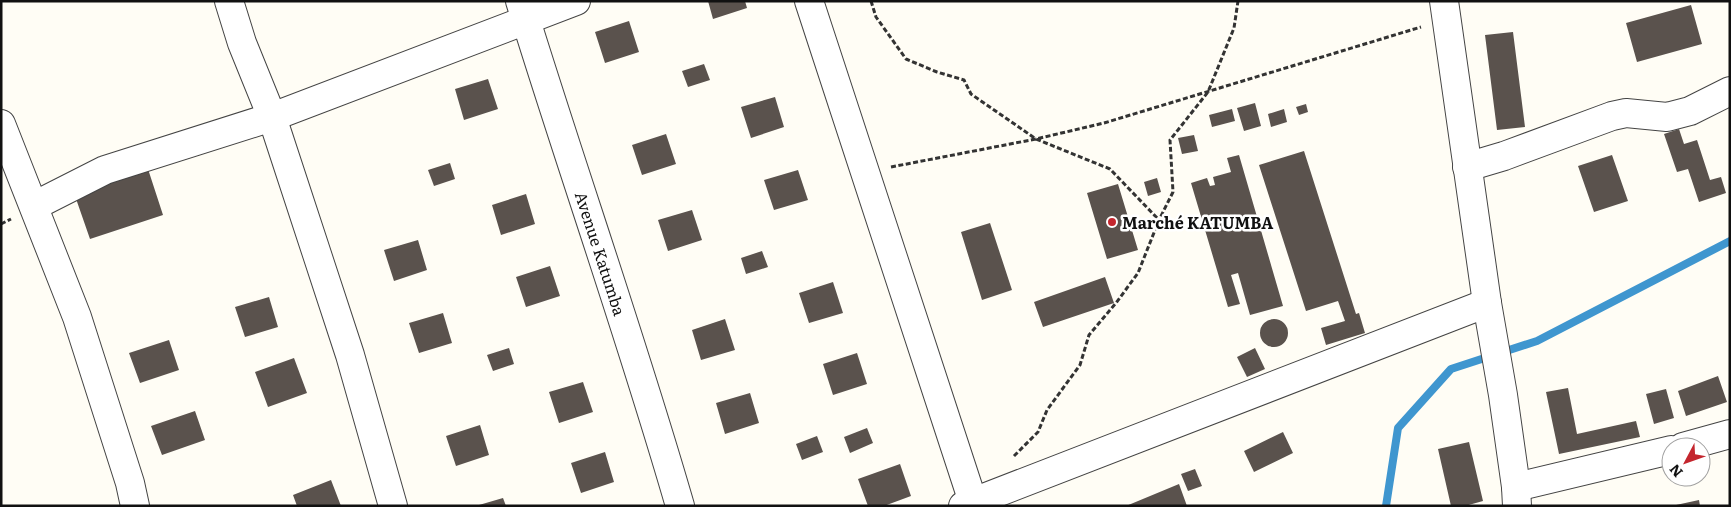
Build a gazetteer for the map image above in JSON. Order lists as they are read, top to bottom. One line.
{"streets":{"street":["Avenue Katumba"]},"places":["Marché KATUMBA"],"north":"bottom left"}
